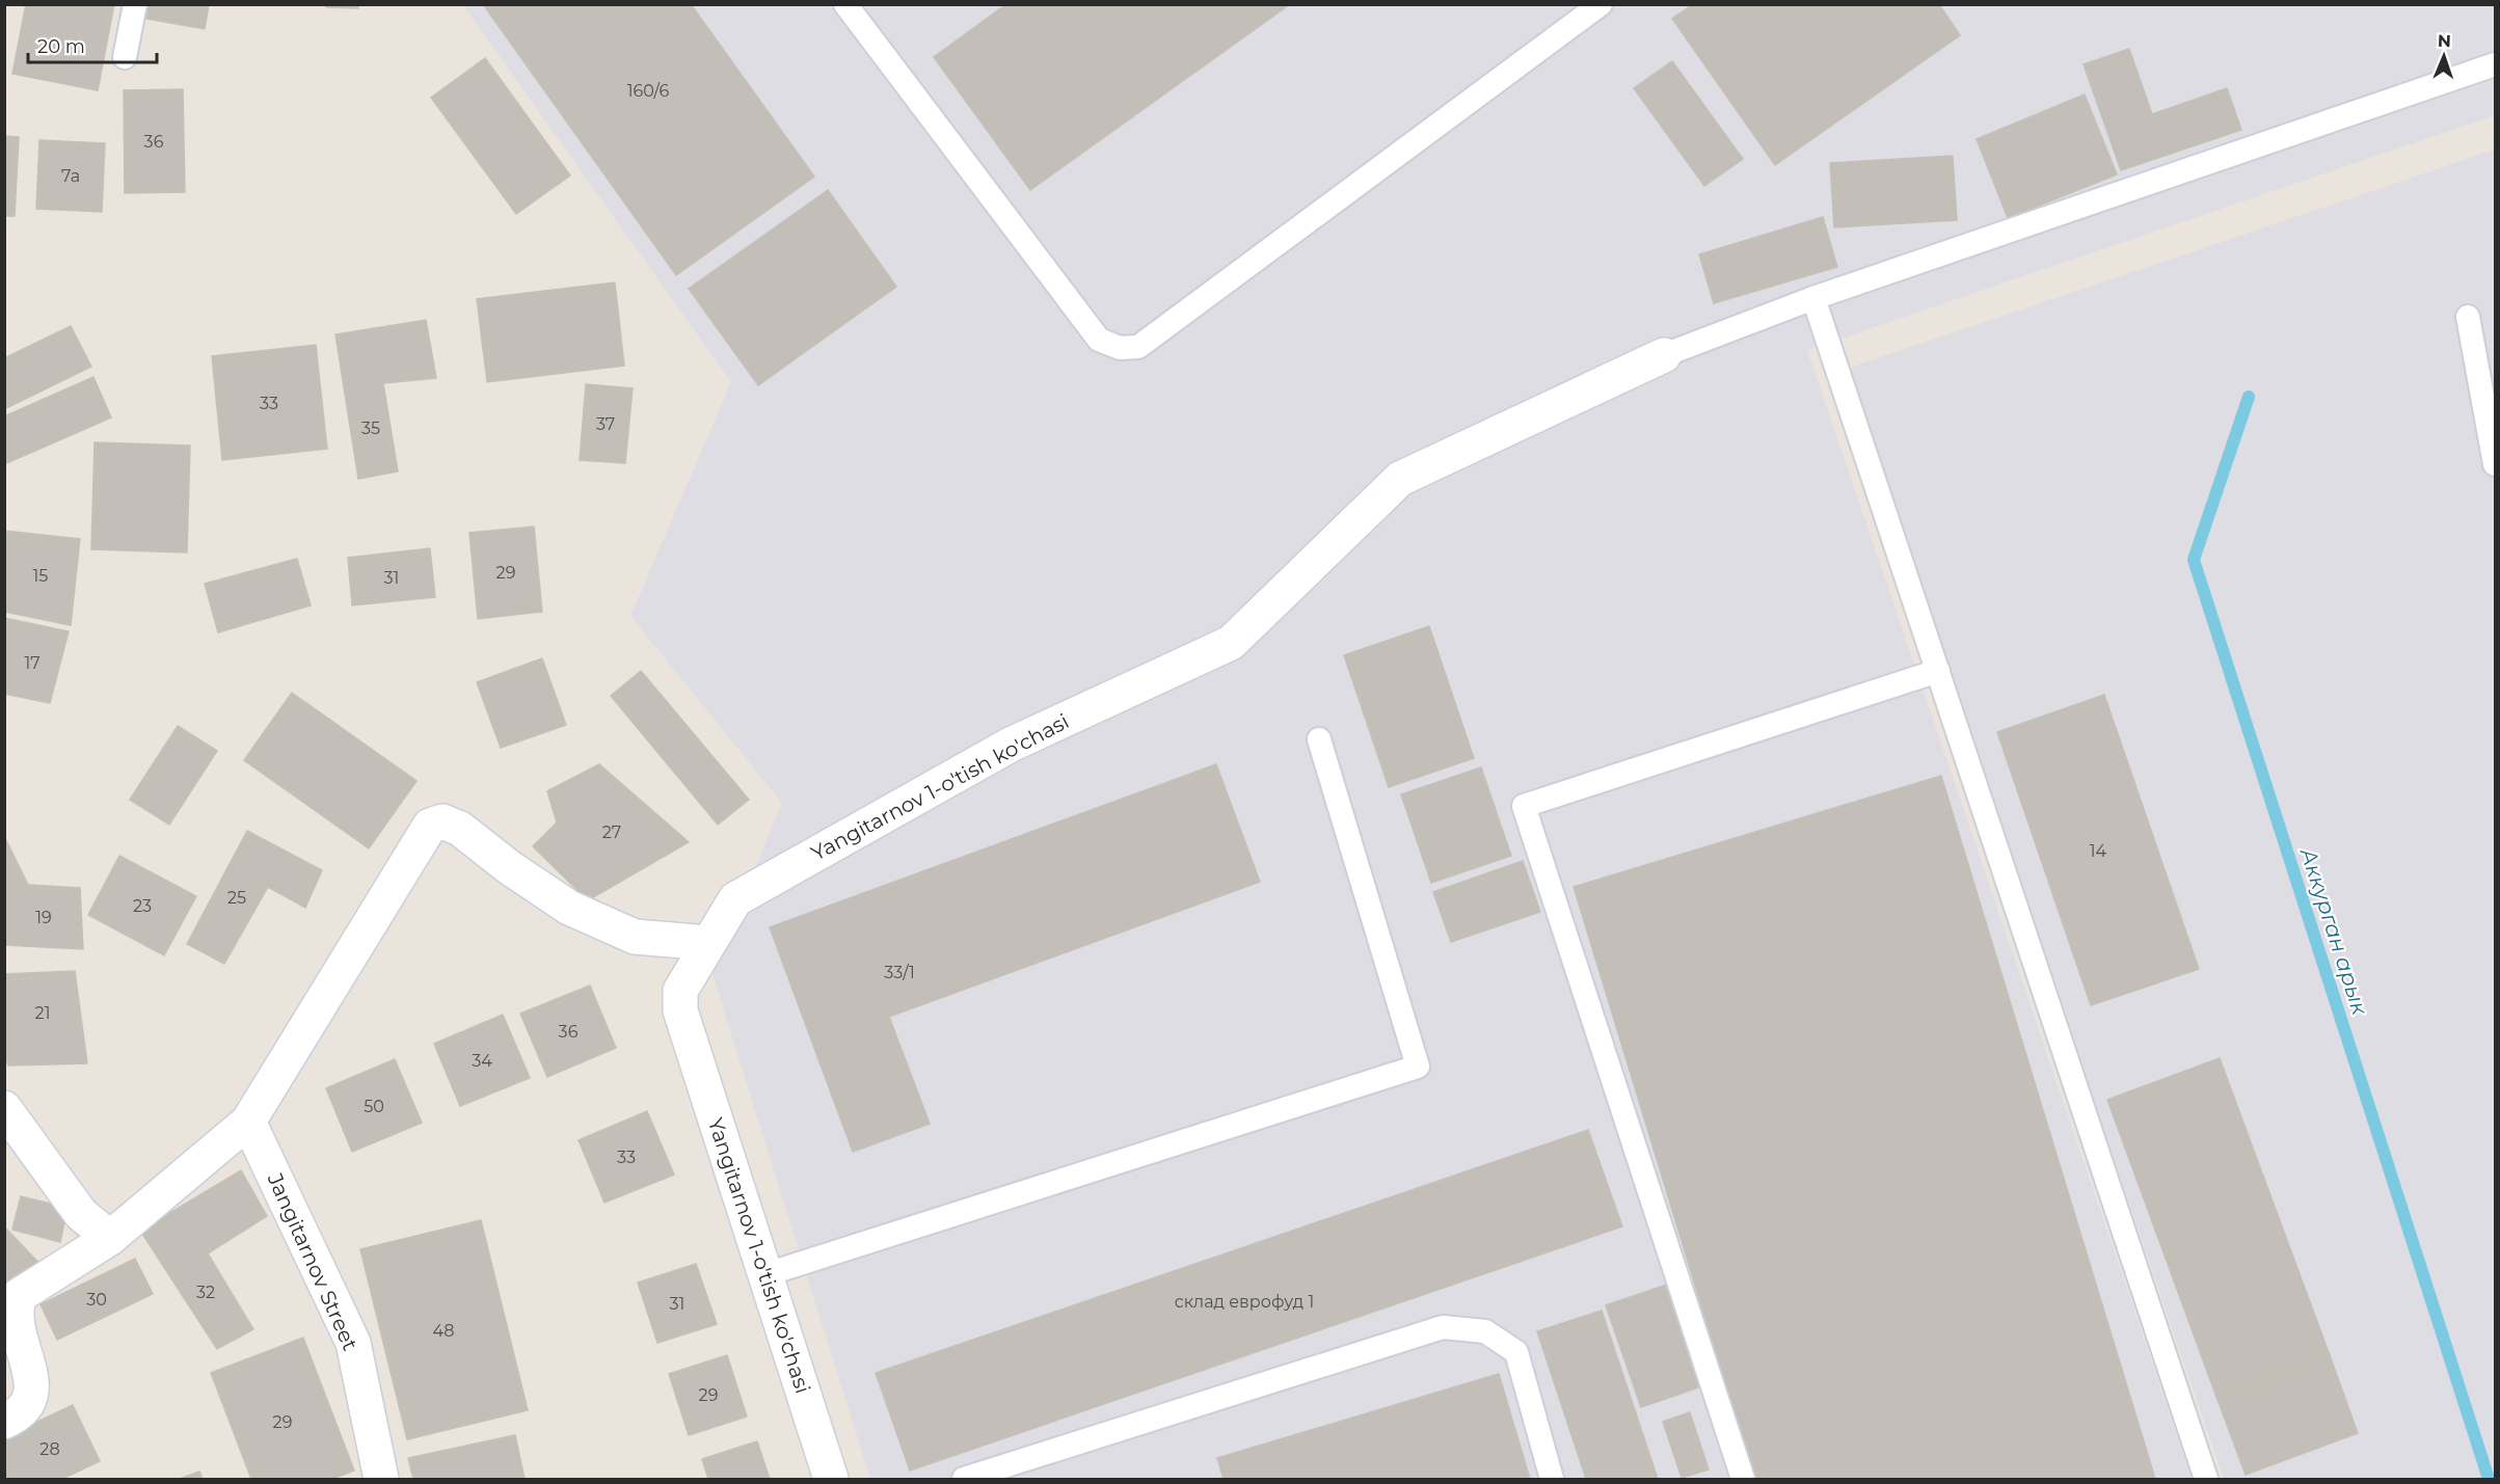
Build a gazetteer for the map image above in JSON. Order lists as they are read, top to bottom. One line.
{"streets":{"street":["Yangitarnov 1-o'tish ko'chasi","Jangitarnov Street"]},"water":["Аккурган арык"],"house_numbers":["160/6","36","7a","33","37","35","29","15","31","17","27","14","25","23","19","33/1","21","36","34","50","33","32","30","склад еврофуд 1","31","48","29","29","28"],"scale_bar":"20 m","north":"top"}
